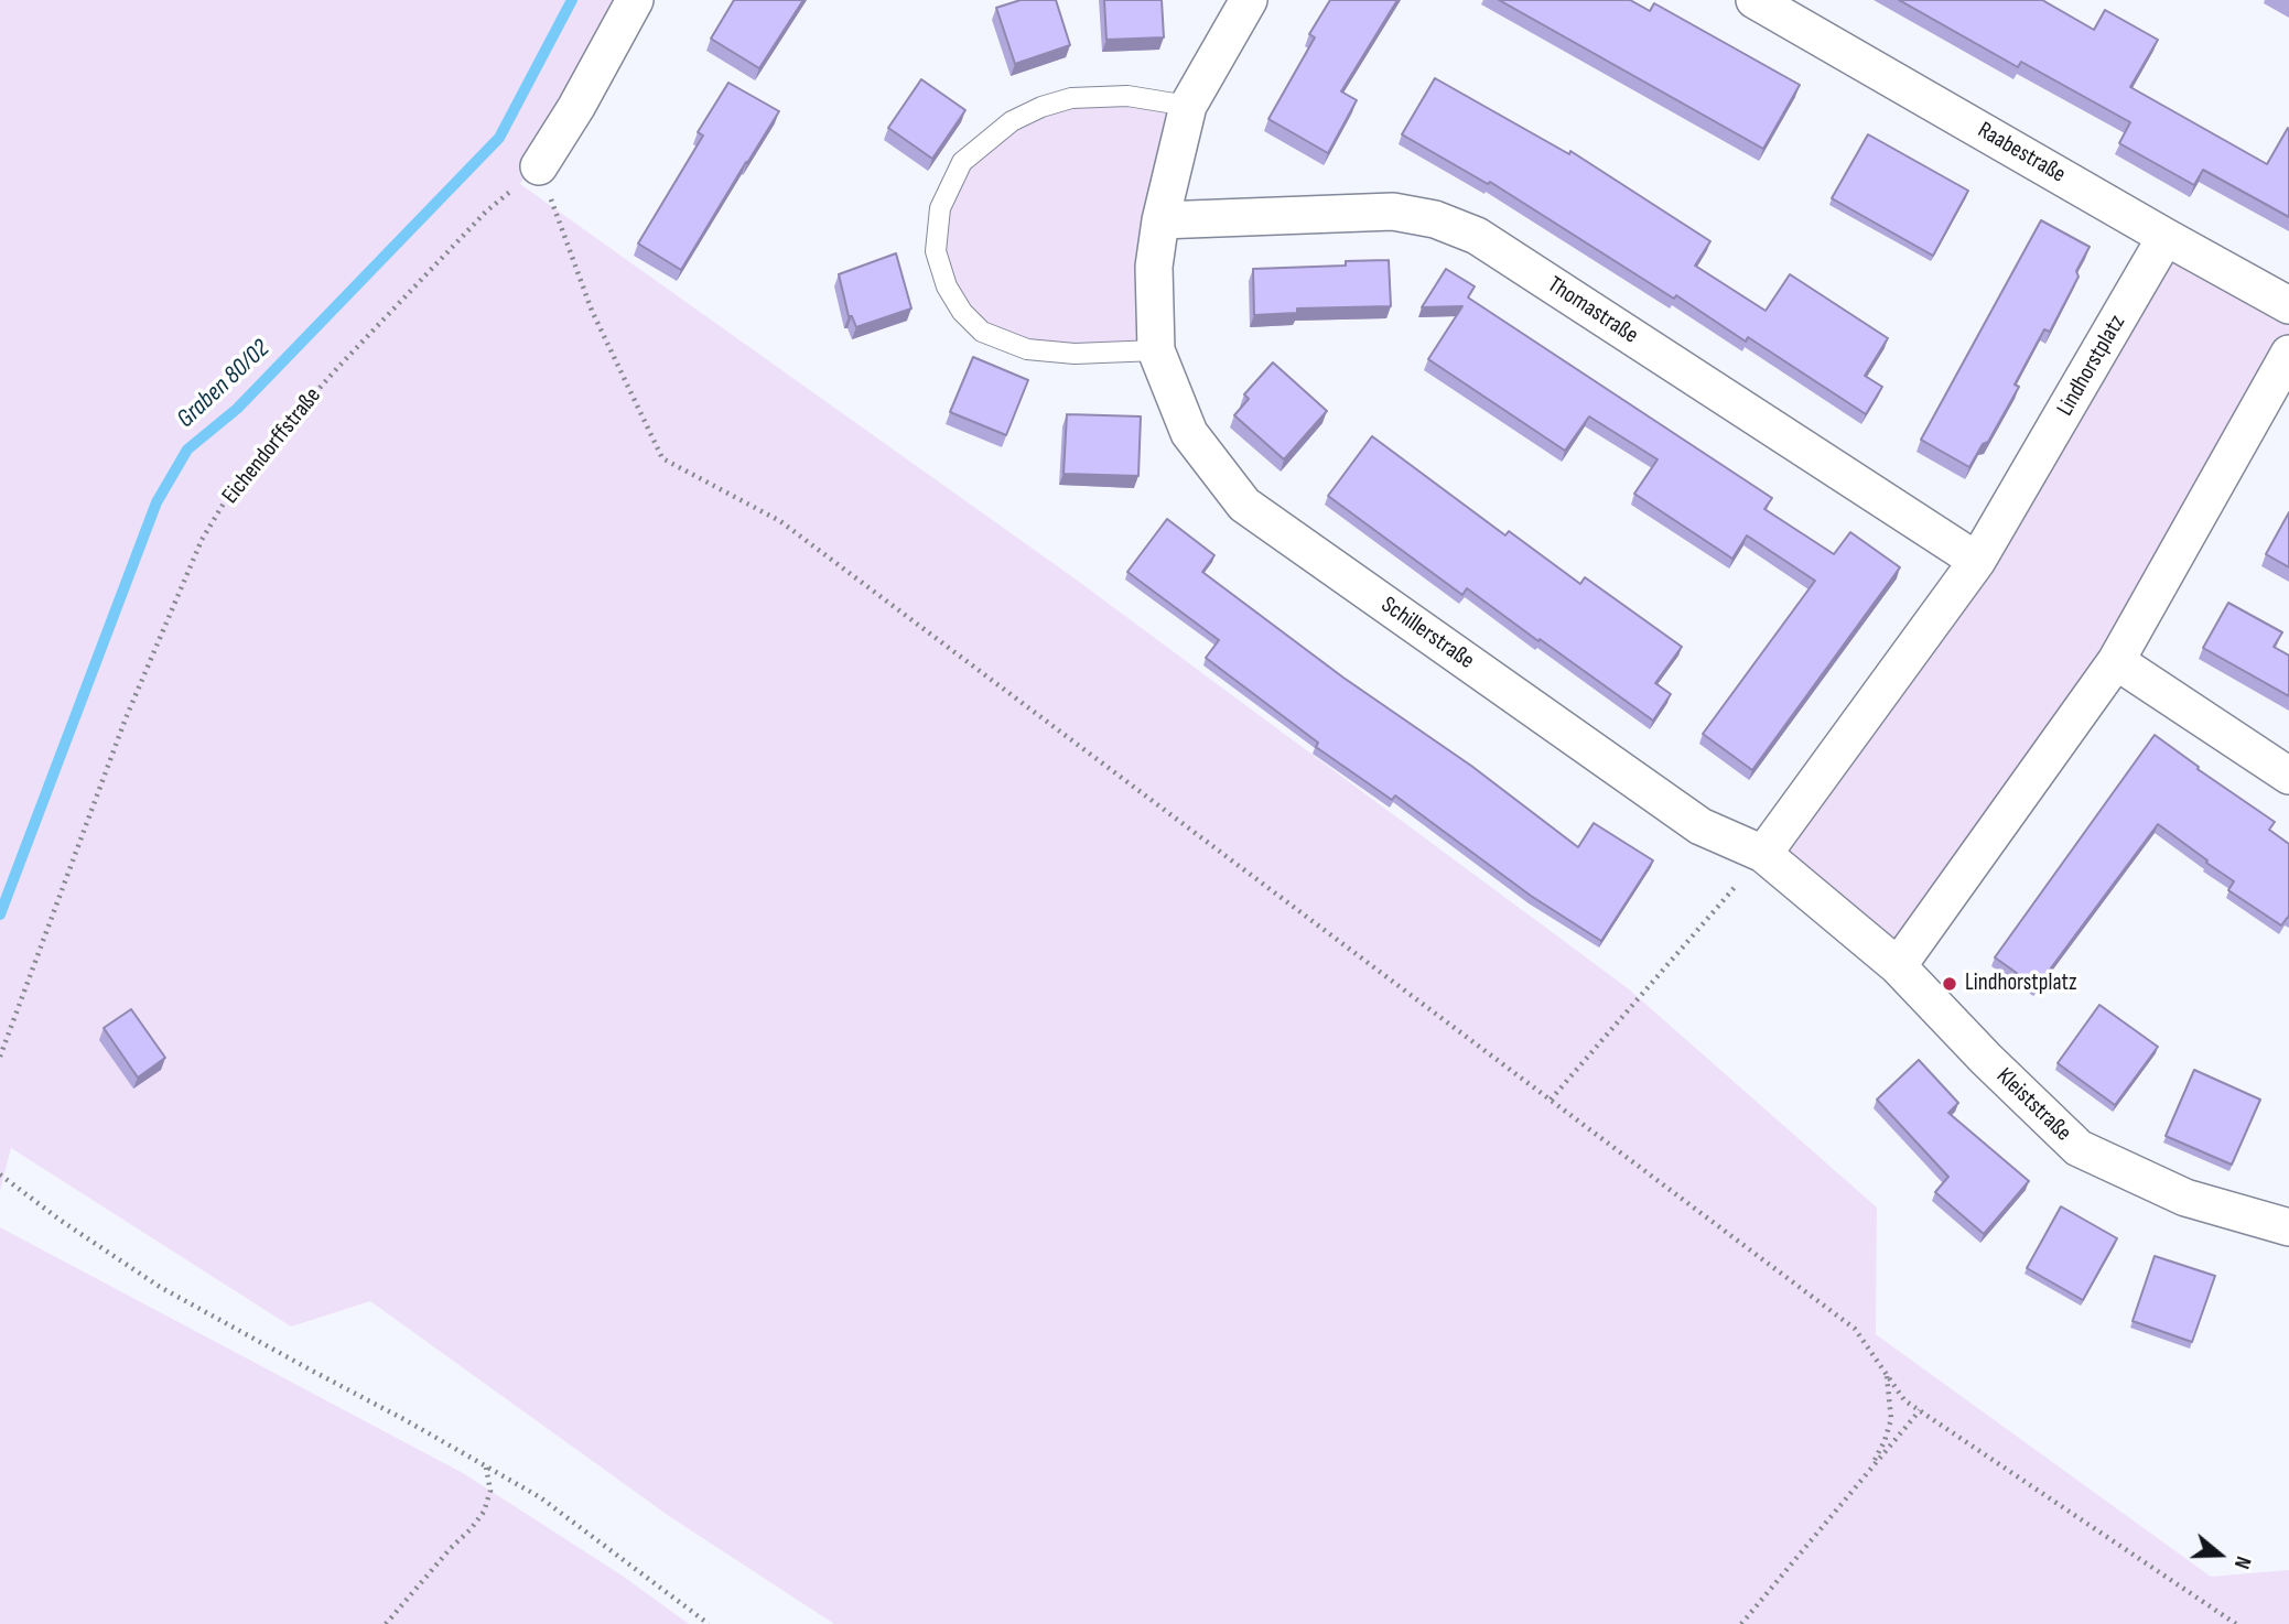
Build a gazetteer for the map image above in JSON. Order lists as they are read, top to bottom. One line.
{"streets":{"street":["Raabestraße","Thomastraße","Lindhorstplatz","Schillerstraße","Kleiststraße"],"path":["Eichendorffstraße"]},"crossings":[["Raabestraße","Lindhorstplatz"],["Thomastraße","Lindhorstplatz"],["Thomastraße","Schillerstraße"],["Lindhorstplatz","Schillerstraße"]],"water":["Graben 80/02"],"places":["Lindhorstplatz"],"north":"right"}
